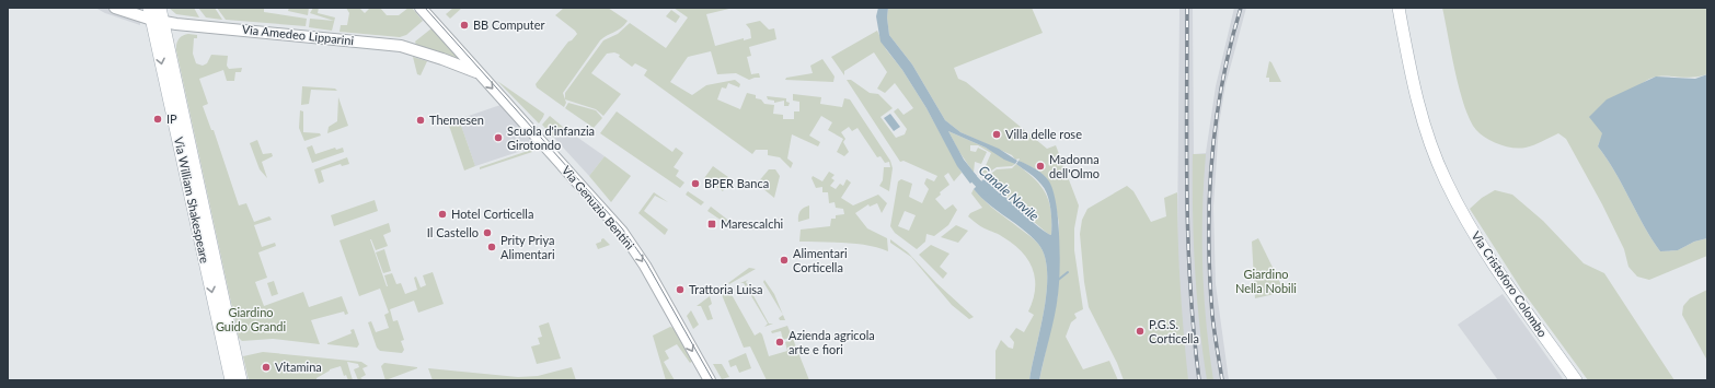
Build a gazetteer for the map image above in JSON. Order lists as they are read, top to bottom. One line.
{"streets":{"main road":["Via William Shakespeare","Via Cristoforo Colombo"],"street":["Via Amedeo Lipparini","Via Genuzio Bentini"]},"crossings":[["Via Amedeo Lipparini","Via William Shakespeare"],["Via Amedeo Lipparini","Via Genuzio Bentini"]],"one_way":["Via Genuzio Bentini"],"water":["Canale Navile"],"parks":["Giardino Nella Nobili","Giardino Guido Grandi"],"places":{"other":["BB Computer","IP","Themesen","Villa delle rose","Scuola d'infanzia Girotondo","Madonna dell'Olmo","BPER Banca","Hotel Corticella","Il Castello","Prity Priya Alimentari","Alimentari Corticella","Trattoria Luisa","P.G.S. Corticella","Azienda agricola arte e fiori","Vitamina"],"transit":["Marescalchi"]}}
